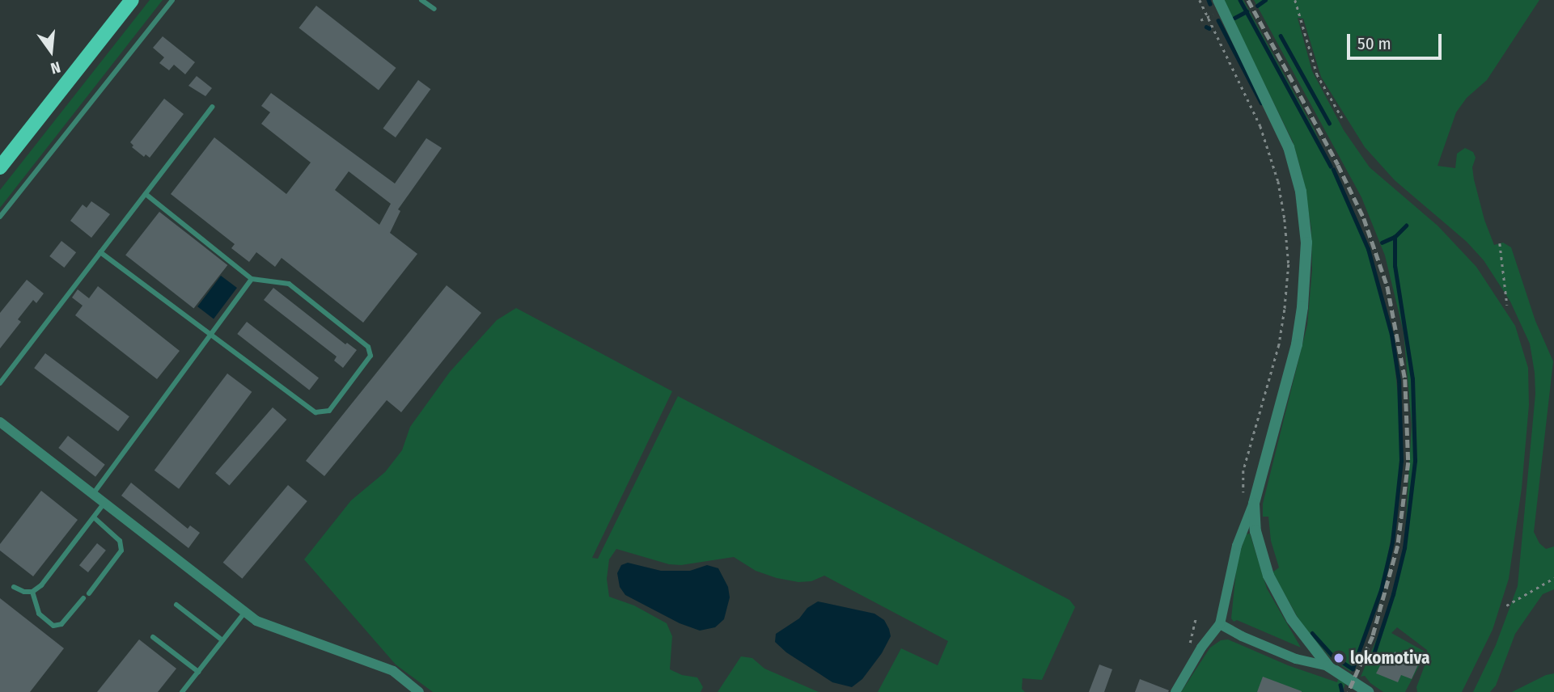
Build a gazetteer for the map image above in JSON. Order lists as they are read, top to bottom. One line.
{"places":["lokomotiva"],"scale_bar":"50 m","north":"bottom"}
